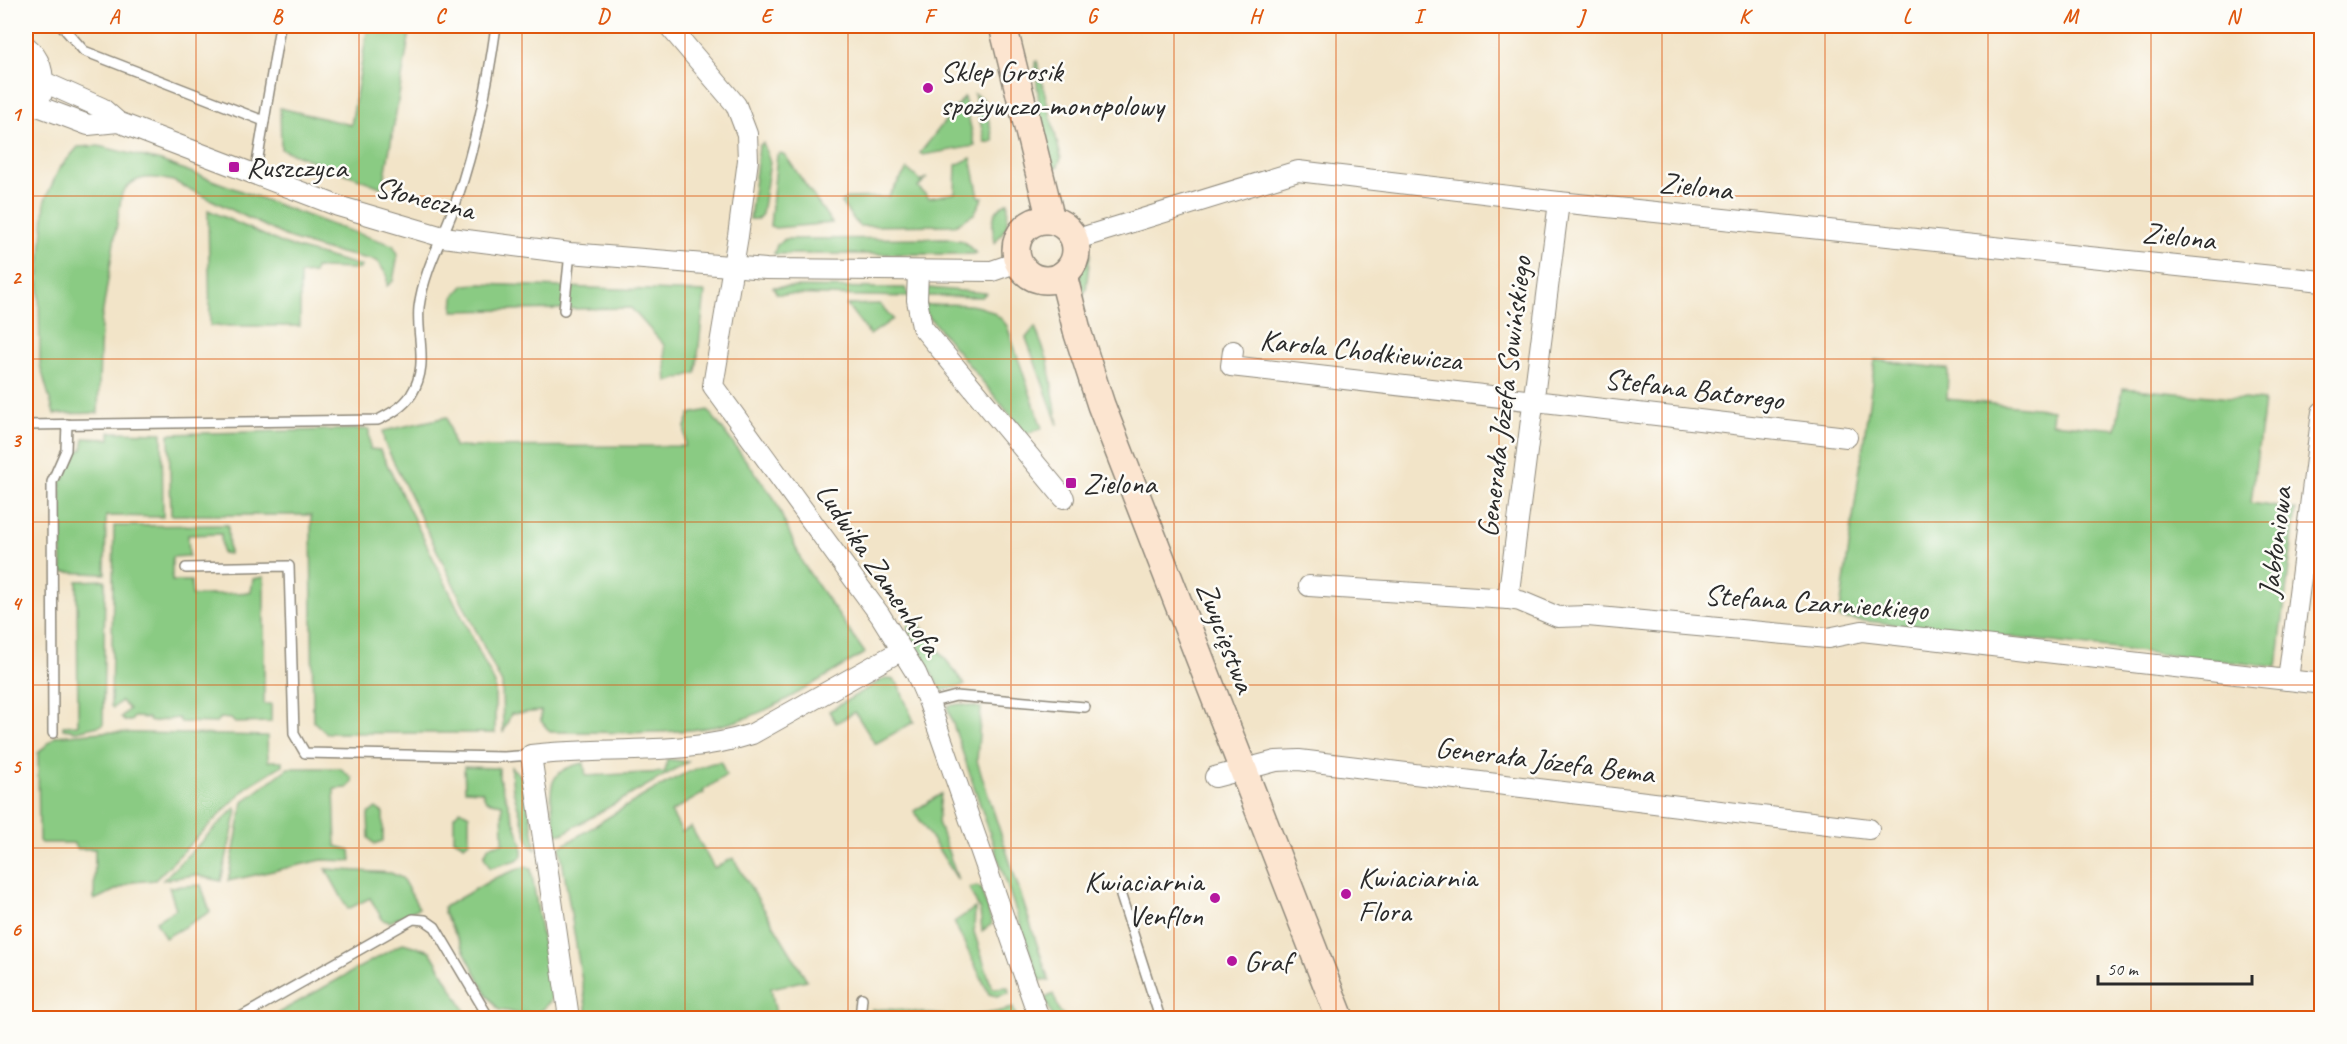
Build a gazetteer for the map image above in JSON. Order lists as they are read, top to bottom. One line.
{"streets":{"main road":["Zwycięstwa"],"street":["Zielona","Słoneczna","Karola Chodkiewicza","Stefana Batorego","Generała Józefa Sowińskiego","Jabłoniowa","Ludwika Zamenhofa","Stefana Czarnieckiego","Generała Józefa Bema"]},"crossings":[["Zielona","Słoneczna"],["Zielona","Generała Józefa Sowińskiego"],["Zielona","Zwycięstwa"],["Słoneczna","Ludwika Zamenhofa"],["Słoneczna","Zwycięstwa"],["Karola Chodkiewicza","Stefana Batorego"],["Karola Chodkiewicza","Generała Józefa Sowińskiego"],["Stefana Batorego","Generała Józefa Sowińskiego"],["Generała Józefa Sowińskiego","Stefana Czarnieckiego"],["Jabłoniowa","Stefana Czarnieckiego"],["Zwycięstwa","Generała Józefa Bema"]],"places":{"other":["Sklep Grosik spożywczo-monopolowy","Kwiaciarnia Flora","Kwiaciarnia Venflon","Graf"],"transit":["Ruszczyca","Zielona"]},"scale_bar":"50 m","grid":{"columns":["A","B","C","D","E","F","G","H","I","J","K","L","M","N"],"rows":["1","2","3","4","5","6"]}}
